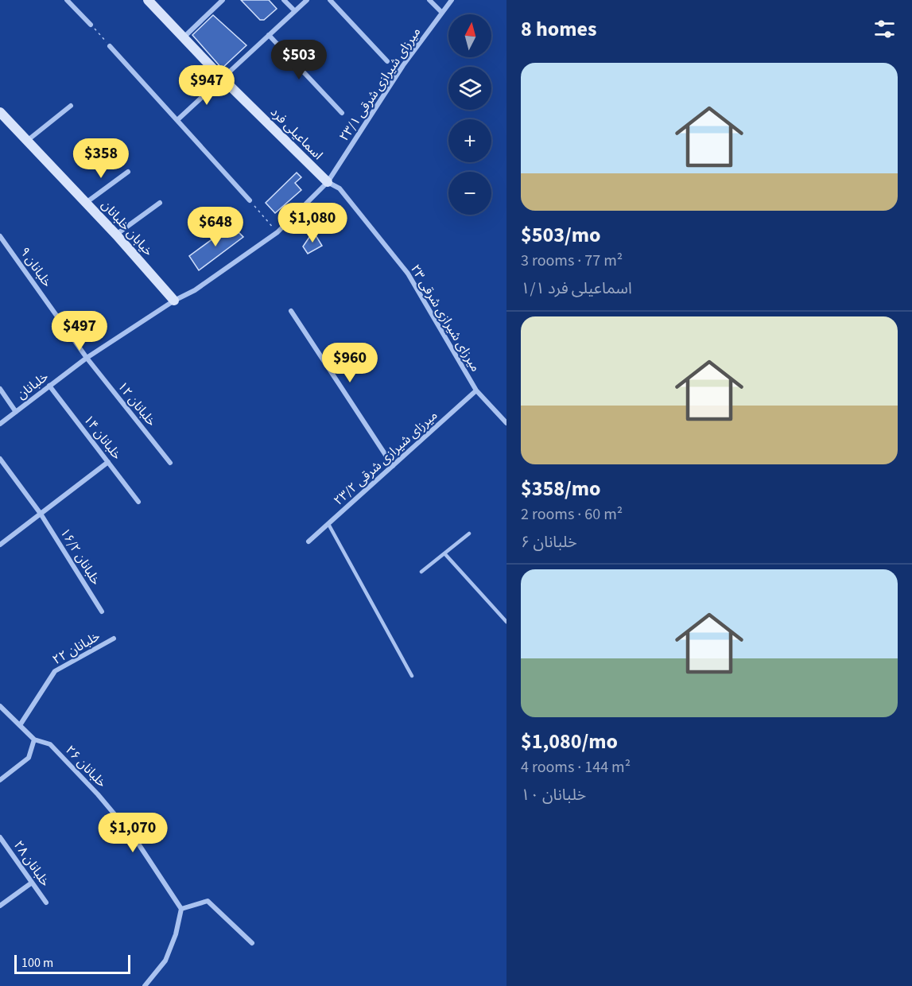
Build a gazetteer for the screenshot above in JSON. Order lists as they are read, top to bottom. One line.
{"streets":{"street":["۲۳/۱ میرزای شیرازی شرقی","اسماعیلی فرد","خیابان خلبانان","۹ خلبانان","۲۳ میرزای شیرازی شرقی","خلبانان","۱۲ خلبانان","۱۴ خلبانان","۲۳/۲ میرزای شیرازی شرقی","۱۶/۲ خلبانان","۲۲ خلبانان","۲۶ خلبانان","۲۸ خلبانان"]},"crossings":[["۲۳/۱ میرزای شیرازی شرقی","اسماعیلی فرد"],["۲۳/۱ میرزای شیرازی شرقی","۲۳ میرزای شیرازی شرقی"],["۲۳/۱ میرزای شیرازی شرقی","خلبانان"],["اسماعیلی فرد","۲۳ میرزای شیرازی شرقی"],["خیابان خلبانان","خلبانان"],["۹ خلبانان","خلبانان"],["۹ خلبانان","۱۲ خلبانان"],["۲۳ میرزای شیرازی شرقی","۲۳/۲ میرزای شیرازی شرقی"],["خلبانان","۱۲ خلبانان"],["خلبانان","۱۴ خلبانان"],["۲۲ خلبانان","۲۶ خلبانان"]],"scale_bar":"100 m","north":"top","page":{"heading":"8 homes","map_buttons":["+","−"],"price":["$503","$947","$358","$1,080","$648","$497","$960","$1,070"],"list":[{"name":"$503/mo","note":"3 rooms · 77 m² · ۱/۱ اسماعیلی فرد"},{"name":"$358/mo","note":"2 rooms · 60 m² · ۶ خلبانان"},{"name":"$1,080/mo","note":"4 rooms · 144 m² · ۱۰ خلبانان"}],"scale":"100 m"}}
